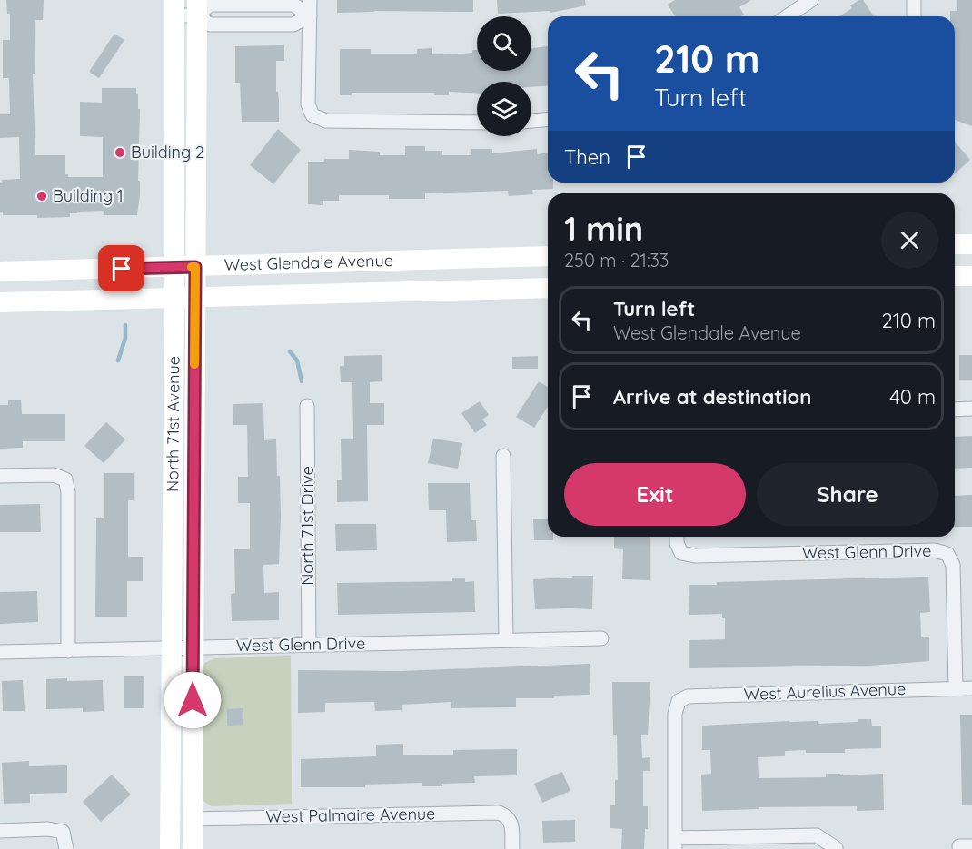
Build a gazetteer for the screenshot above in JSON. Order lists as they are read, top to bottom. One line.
{"streets":{"street":["West Glendale Avenue","North 71st Avenue","North 71st Drive","West Glenn Drive","West Aurelius Avenue","West Palmaire Avenue"]},"crossings":[["West Glendale Avenue","North 71st Avenue"],["North 71st Avenue","West Glenn Drive"],["North 71st Avenue","West Palmaire Avenue"],["North 71st Drive","West Glenn Drive"],["West Glenn Drive","West Aurelius Avenue"]],"places":["Building 2","Building 1"],"page":{"turn":["210 m","Turn left"],"then":"Then","heading":["1 min","250 m · 21:33"],"list":[{"name":"Turn left","note":"West Glendale Avenue","value":"210 m"},{"name":"Arrive at destination","value":"40 m"}],"buttons":["Exit","Share"]}}
